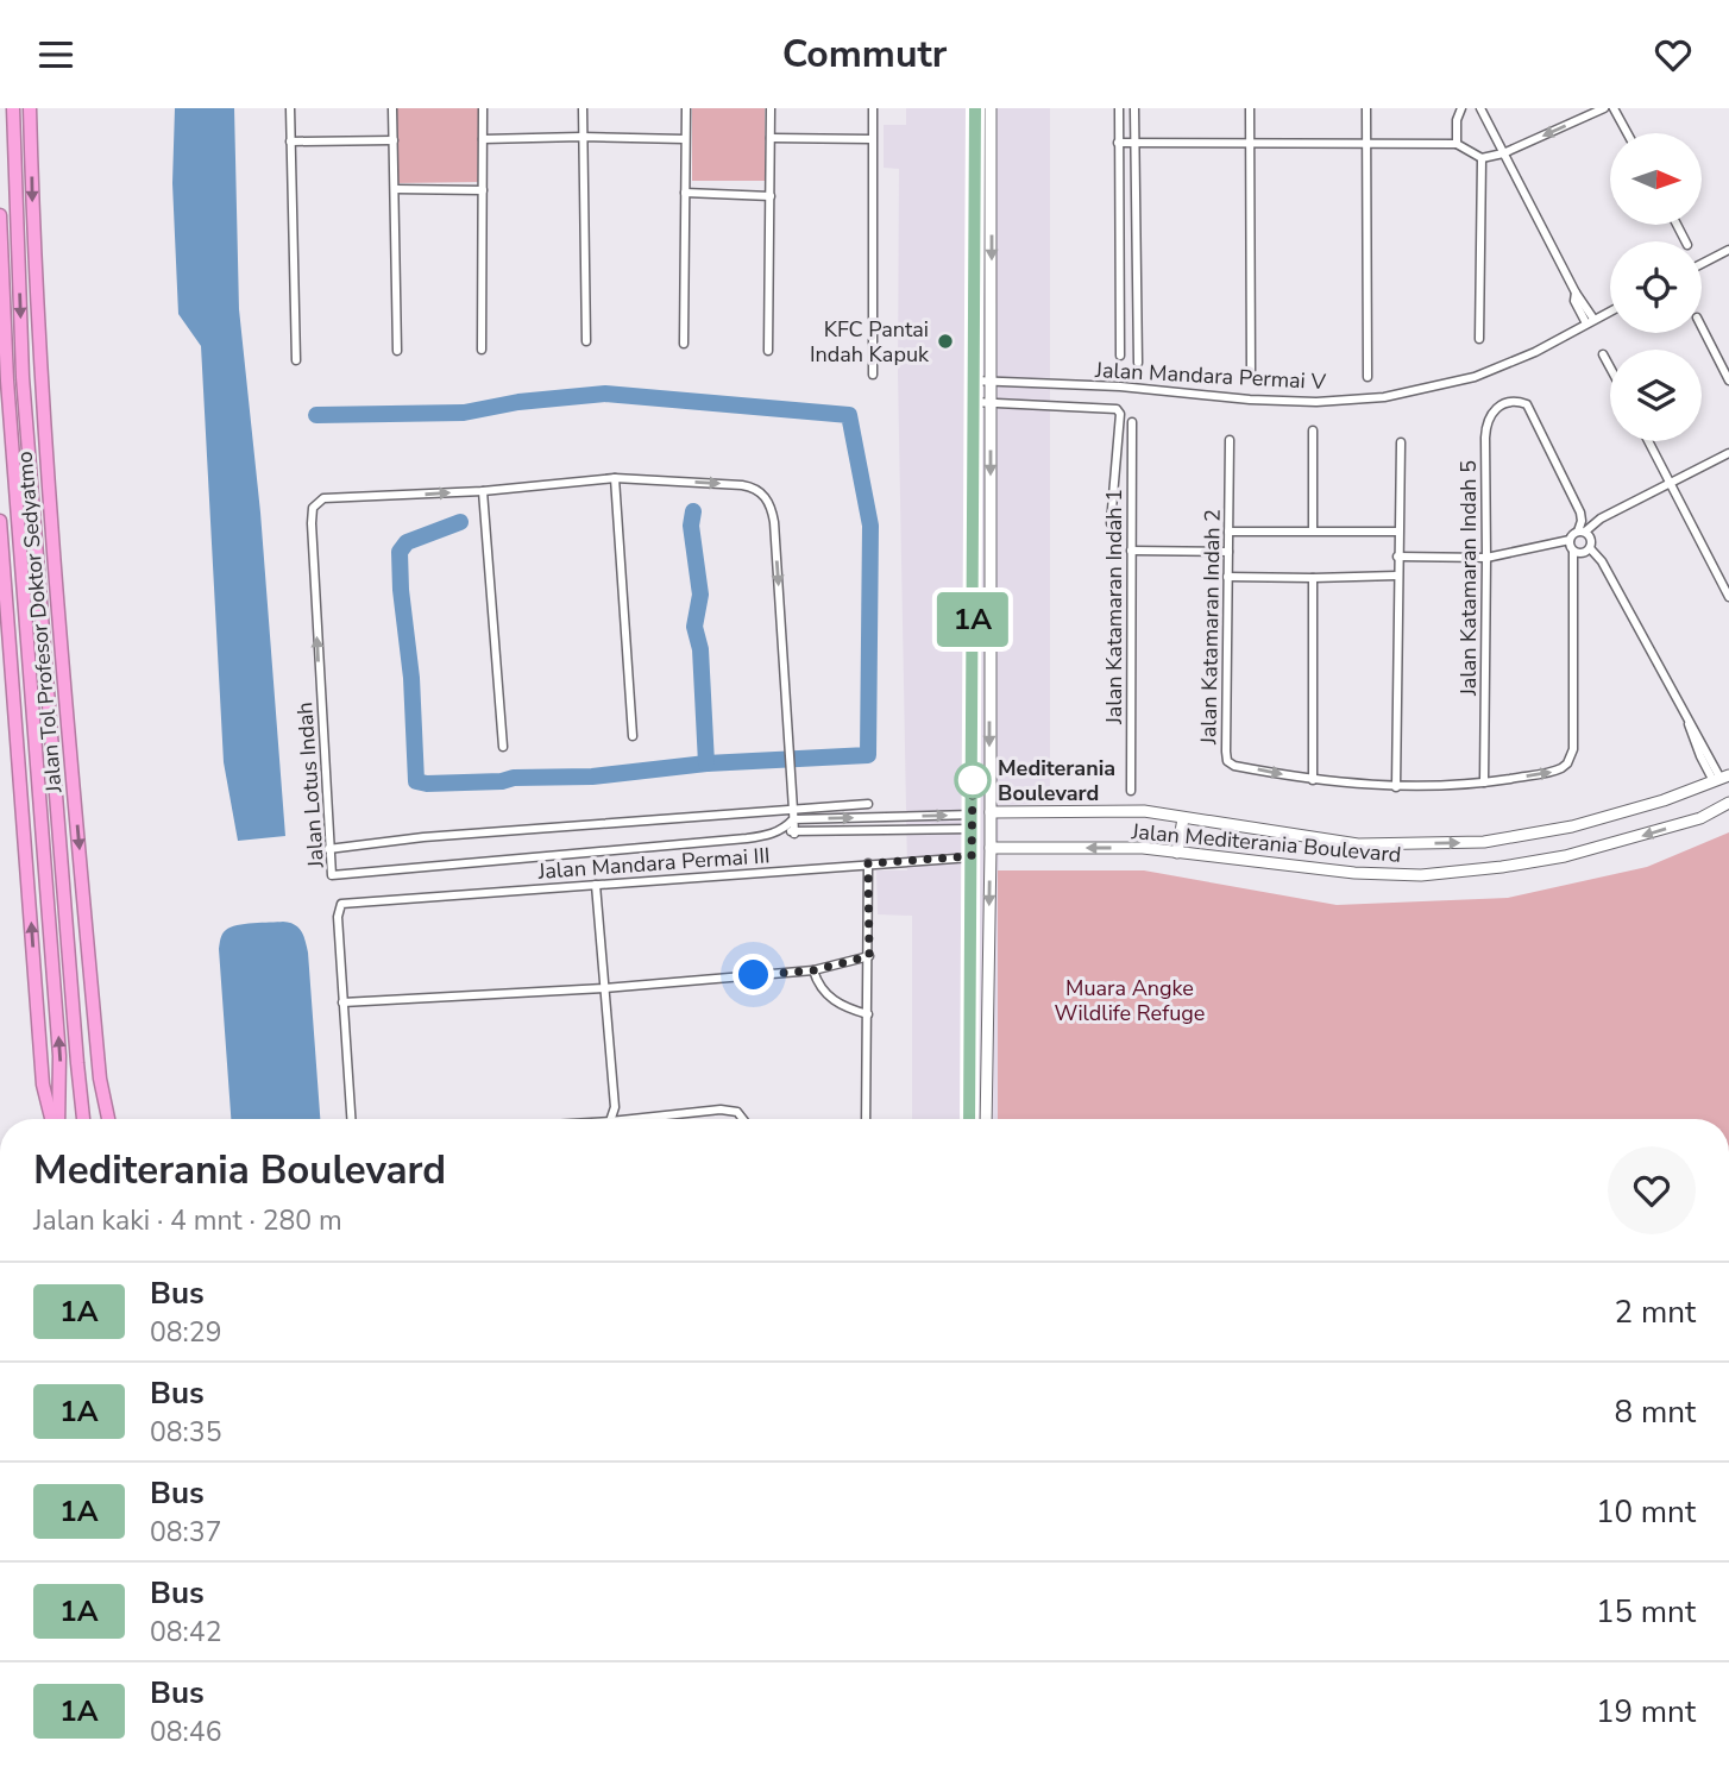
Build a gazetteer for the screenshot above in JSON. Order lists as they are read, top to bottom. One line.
{"streets":{"highway":["Jalan Tol Profesor Doktor Sedyatmo"],"street":["Jalan Mandara Permai V","Jalan Katamaran Indah 5","Jalan Katamaran Indah 1","Jalan Katamaran Indah 2","Jalan Lotus Indah","Jalan Mediterania Boulevard","Jalan Mandara Permai III"]},"crossings":[["Jalan Katamaran Indah 5","Jalan Katamaran Indah 2"]],"parks":["Muara Angke Wildlife Refuge"],"places":["KFC Pantai Indah Kapuk","Mediterania Boulevard"],"lines":["bus line 1A"],"north":"right","page":{"header":"Commutr","on_map":"1A","heading":["Mediterania Boulevard","Jalan kaki · 4 mnt · 280 m"],"list":[{"mark":"1A","name":"Bus","note":"08:29","value":"2 mnt"},{"mark":"1A","name":"Bus","note":"08:35","value":"8 mnt"},{"mark":"1A","name":"Bus","note":"08:37","value":"10 mnt"},{"mark":"1A","name":"Bus","note":"08:42","value":"15 mnt"},{"mark":"1A","name":"Bus","note":"08:46","value":"19 mnt"}]}}
